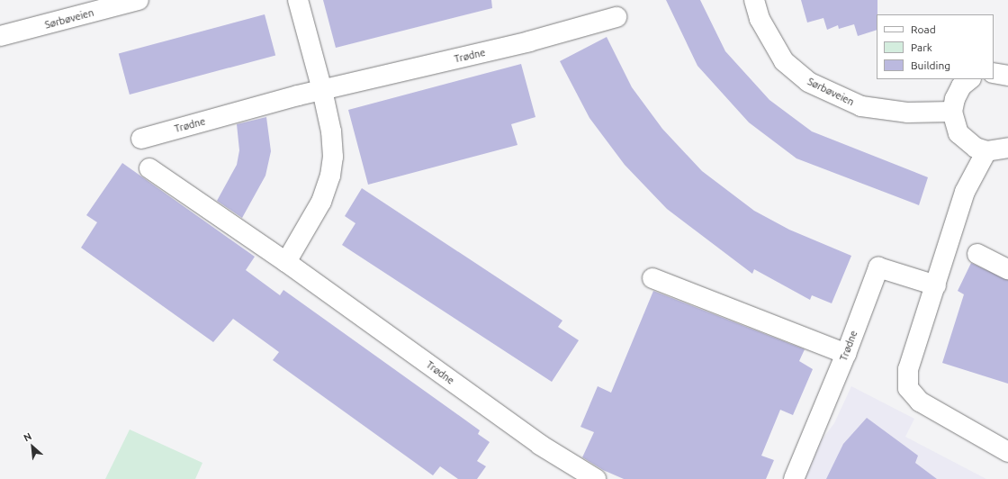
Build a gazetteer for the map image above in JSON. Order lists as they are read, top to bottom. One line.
{"streets":{"street":["Sørbøveien","Trødne"]},"legend":["Road","Park","Building"],"north":"top left"}
